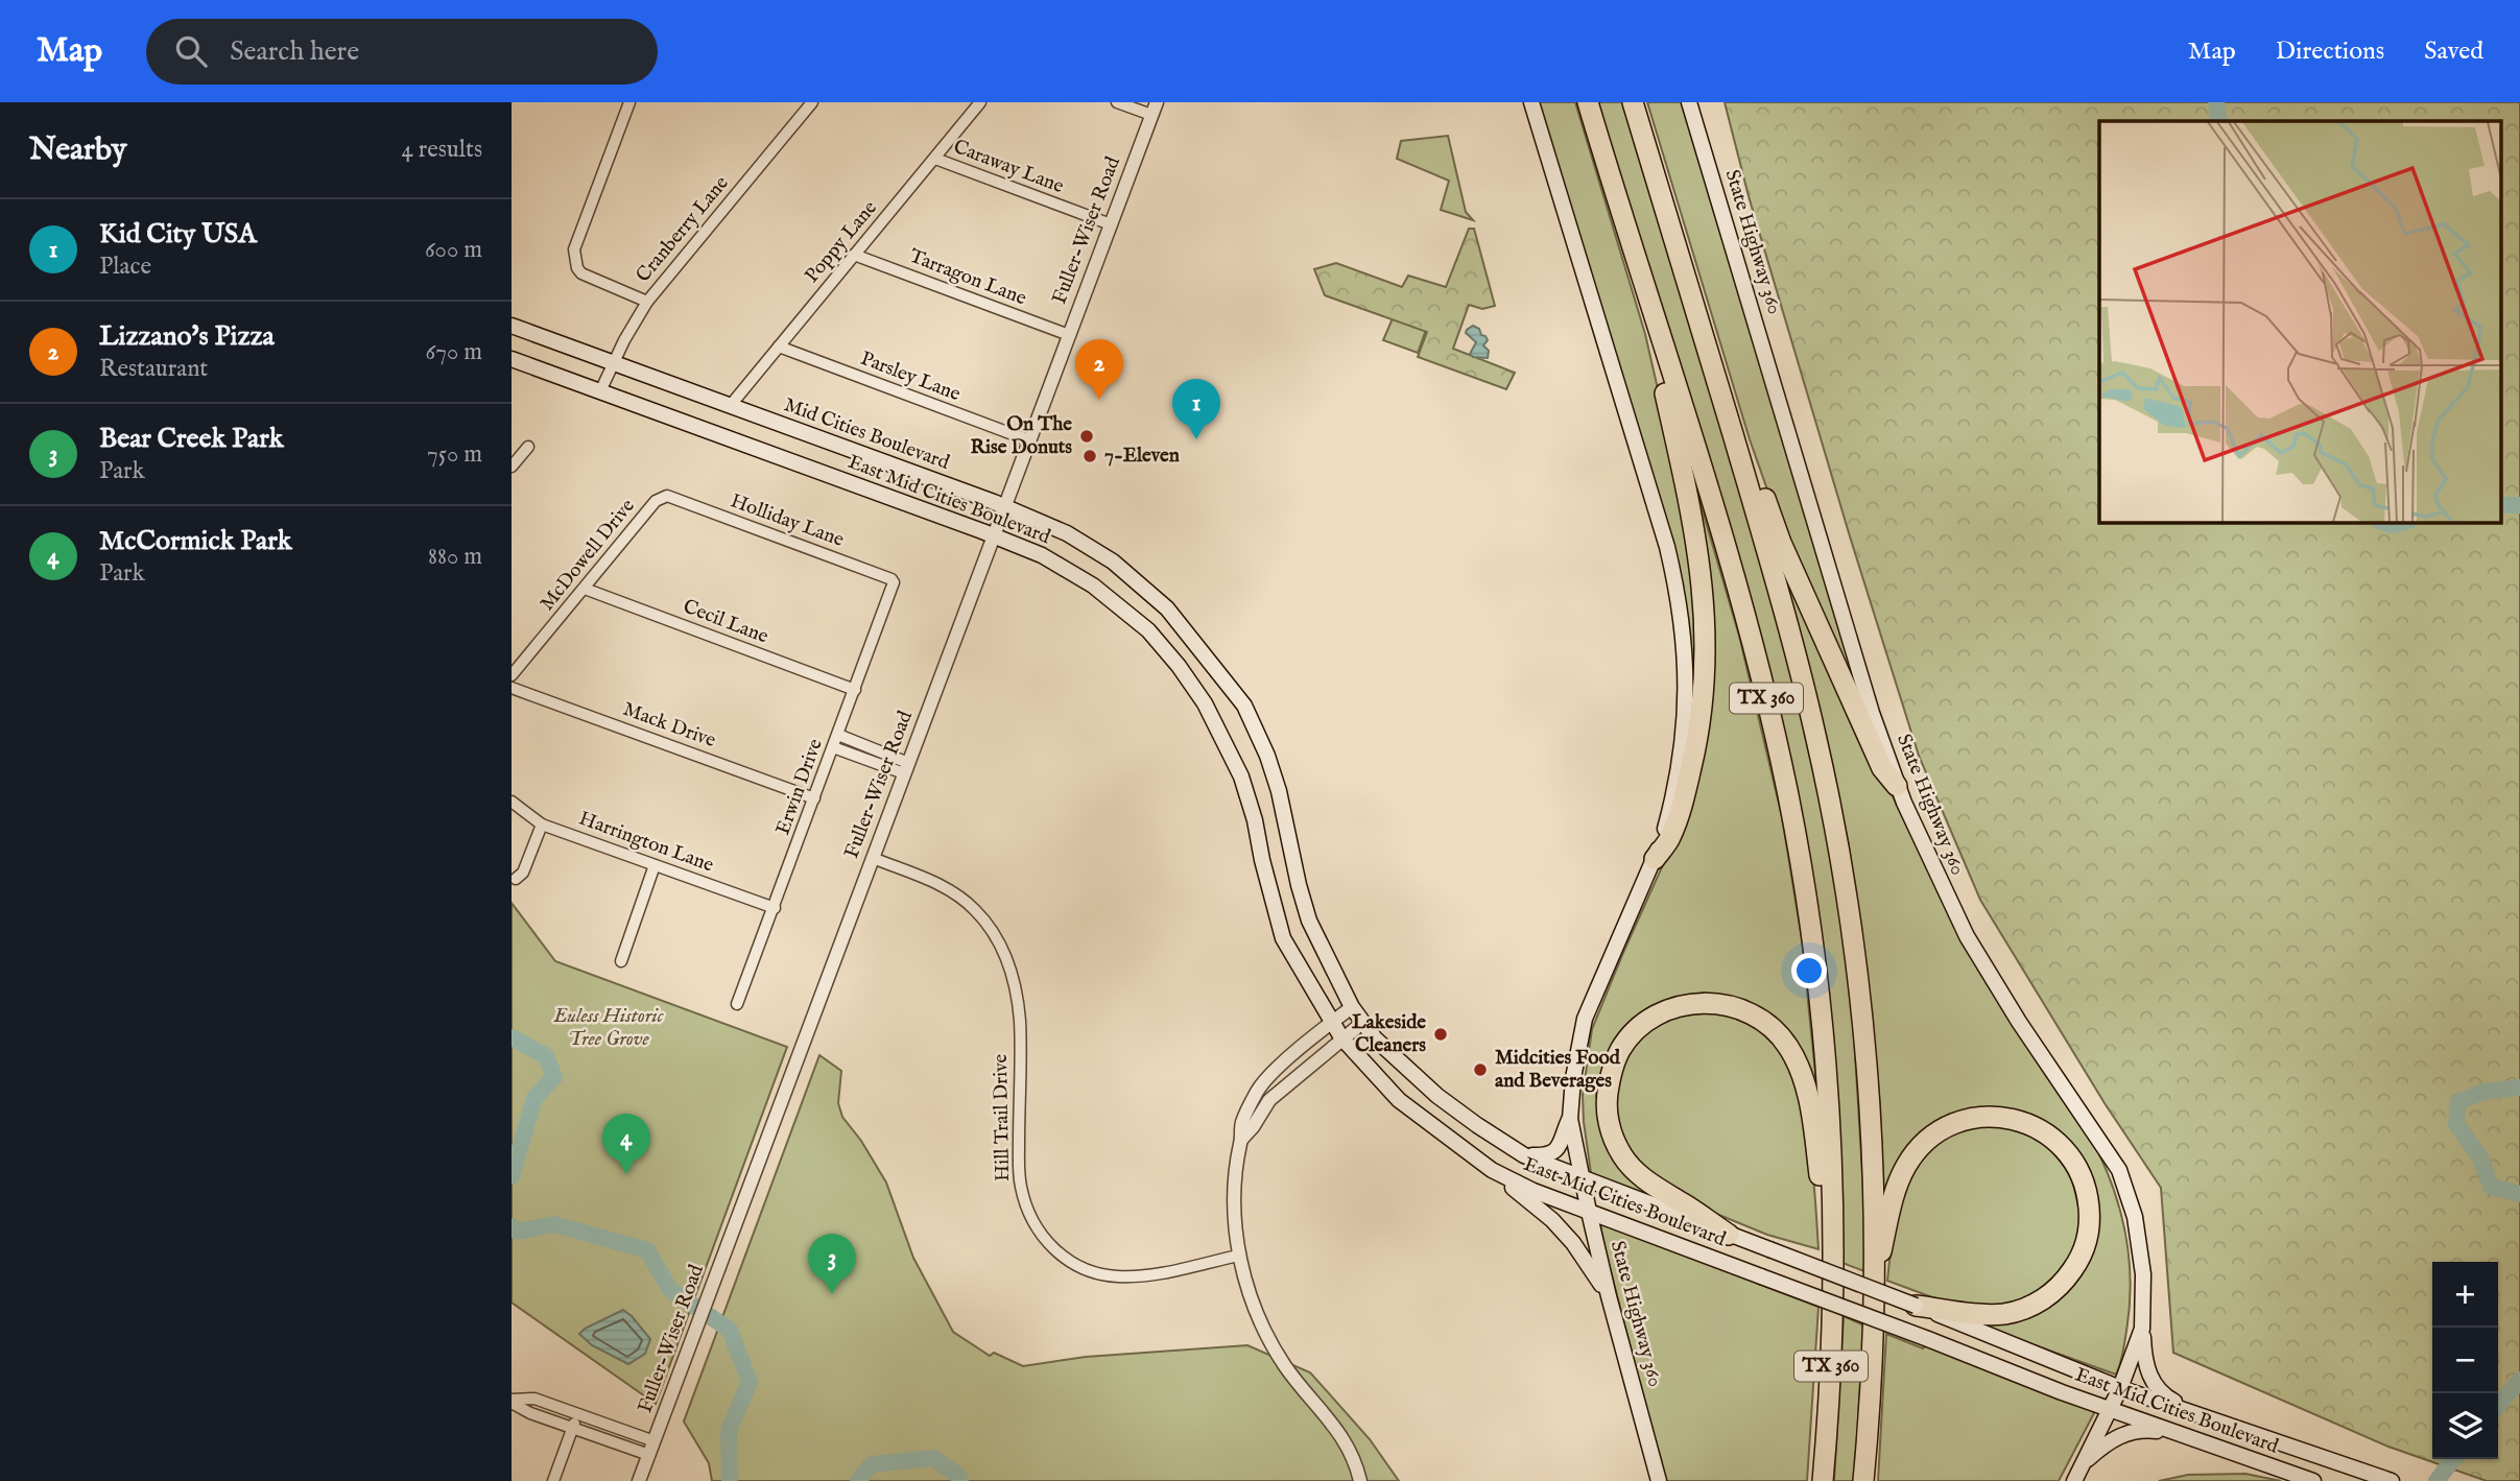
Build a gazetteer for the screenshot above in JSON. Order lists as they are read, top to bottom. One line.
{"streets":{"highway":["TX 360"],"main road":["State Highway 360","Mid Cities Boulevard","East Mid Cities Boulevard"],"street":["Caraway Lane","Cranberry Lane","Fuller-Wiser Road","Poppy Lane","Tarragon Lane","Parsley Lane","Holliday Lane","McDowell Drive","Cecil Lane","Mack Drive","Erwin Drive","Harrington Lane","Hill Trail Drive"]},"crossings":[["Caraway Lane","Fuller-Wiser Road"],["Caraway Lane","Poppy Lane"],["Cranberry Lane","Mid Cities Boulevard"],["Cranberry Lane","East Mid Cities Boulevard"],["Fuller-Wiser Road","Tarragon Lane"],["Fuller-Wiser Road","Parsley Lane"],["Fuller-Wiser Road","Mid Cities Boulevard"],["Fuller-Wiser Road","East Mid Cities Boulevard"],["Fuller-Wiser Road","Hill Trail Drive"],["Poppy Lane","Tarragon Lane"],["Poppy Lane","Parsley Lane"],["Poppy Lane","Mid Cities Boulevard"],["State Highway 360","East Mid Cities Boulevard"],["Mid Cities Boulevard","East Mid Cities Boulevard"],["Holliday Lane","McDowell Drive"],["Holliday Lane","Erwin Drive"],["McDowell Drive","Cecil Lane"],["Cecil Lane","Erwin Drive"],["Mack Drive","Erwin Drive"],["Erwin Drive","Harrington Lane"]],"parks":["Euless Historic Tree Grove"],"places":["On The Rise Donuts","7-Eleven","Lakeside Cleaners","Midcities Food and Beverages"],"page":{"header":"Map","search":"Search here","nav":["Map","Directions","Saved"],"heading":["Nearby","4 results"],"list":[{"mark":"1","name":"Kid City USA","note":"Place","value":"600 m"},{"mark":"2","name":"Lizzano's Pizza","note":"Restaurant","value":"670 m"},{"mark":"3","name":"Bear Creek Park","note":"Park","value":"750 m"},{"mark":"4","name":"McCormick Park","note":"Park","value":"880 m"}],"pins":["2","1","4","3"],"map_buttons":["+","−"]}}
